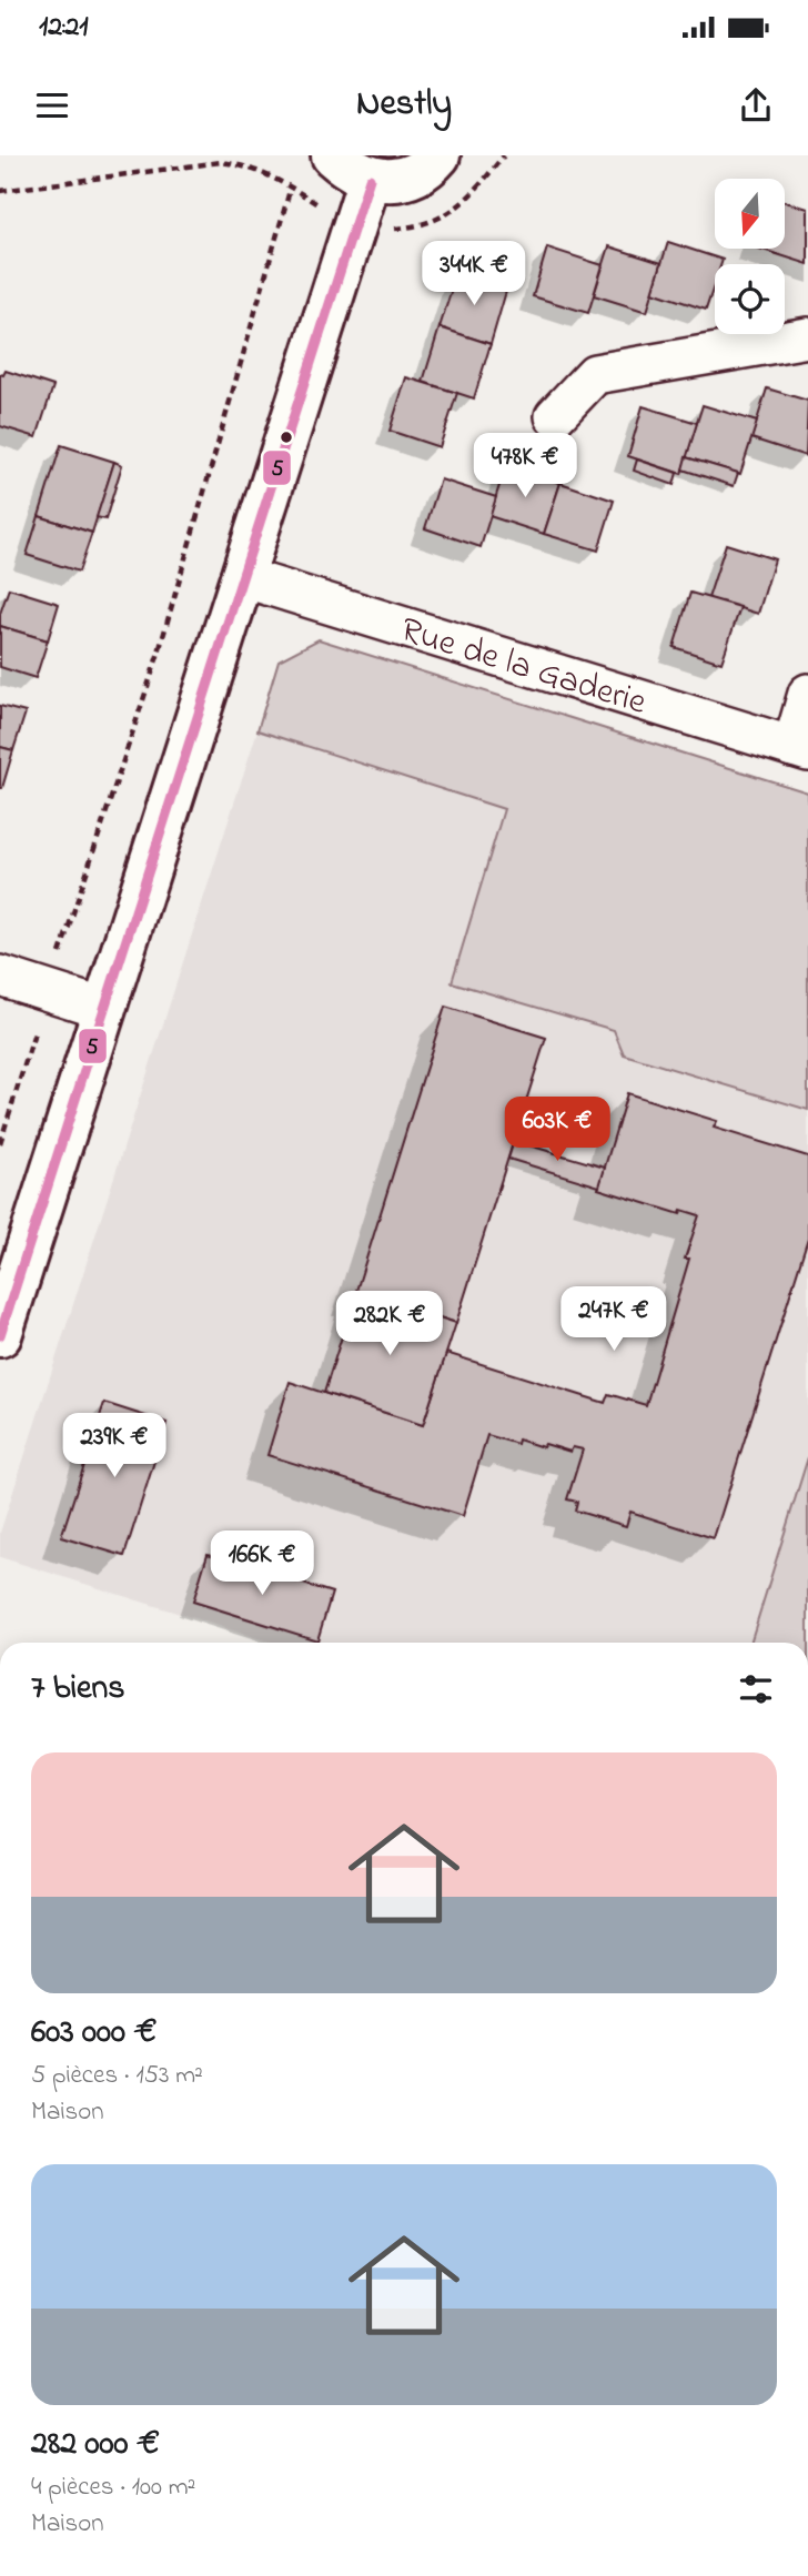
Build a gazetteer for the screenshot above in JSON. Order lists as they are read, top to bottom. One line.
{"streets":{"street":["Rue de la Gaderie"]},"lines":["transit line 5"],"north":"bottom","page":{"status":"12:21","header":"Nestly","price":["344K €","478K €","603K €","247K €","282K €","239K €","166K €"],"heading":"7 biens","list":[{"name":"603 000 €","note":"5 pièces · 153 m² · Maison"},{"name":"282 000 €","note":"4 pièces · 100 m² · Maison"}]}}
